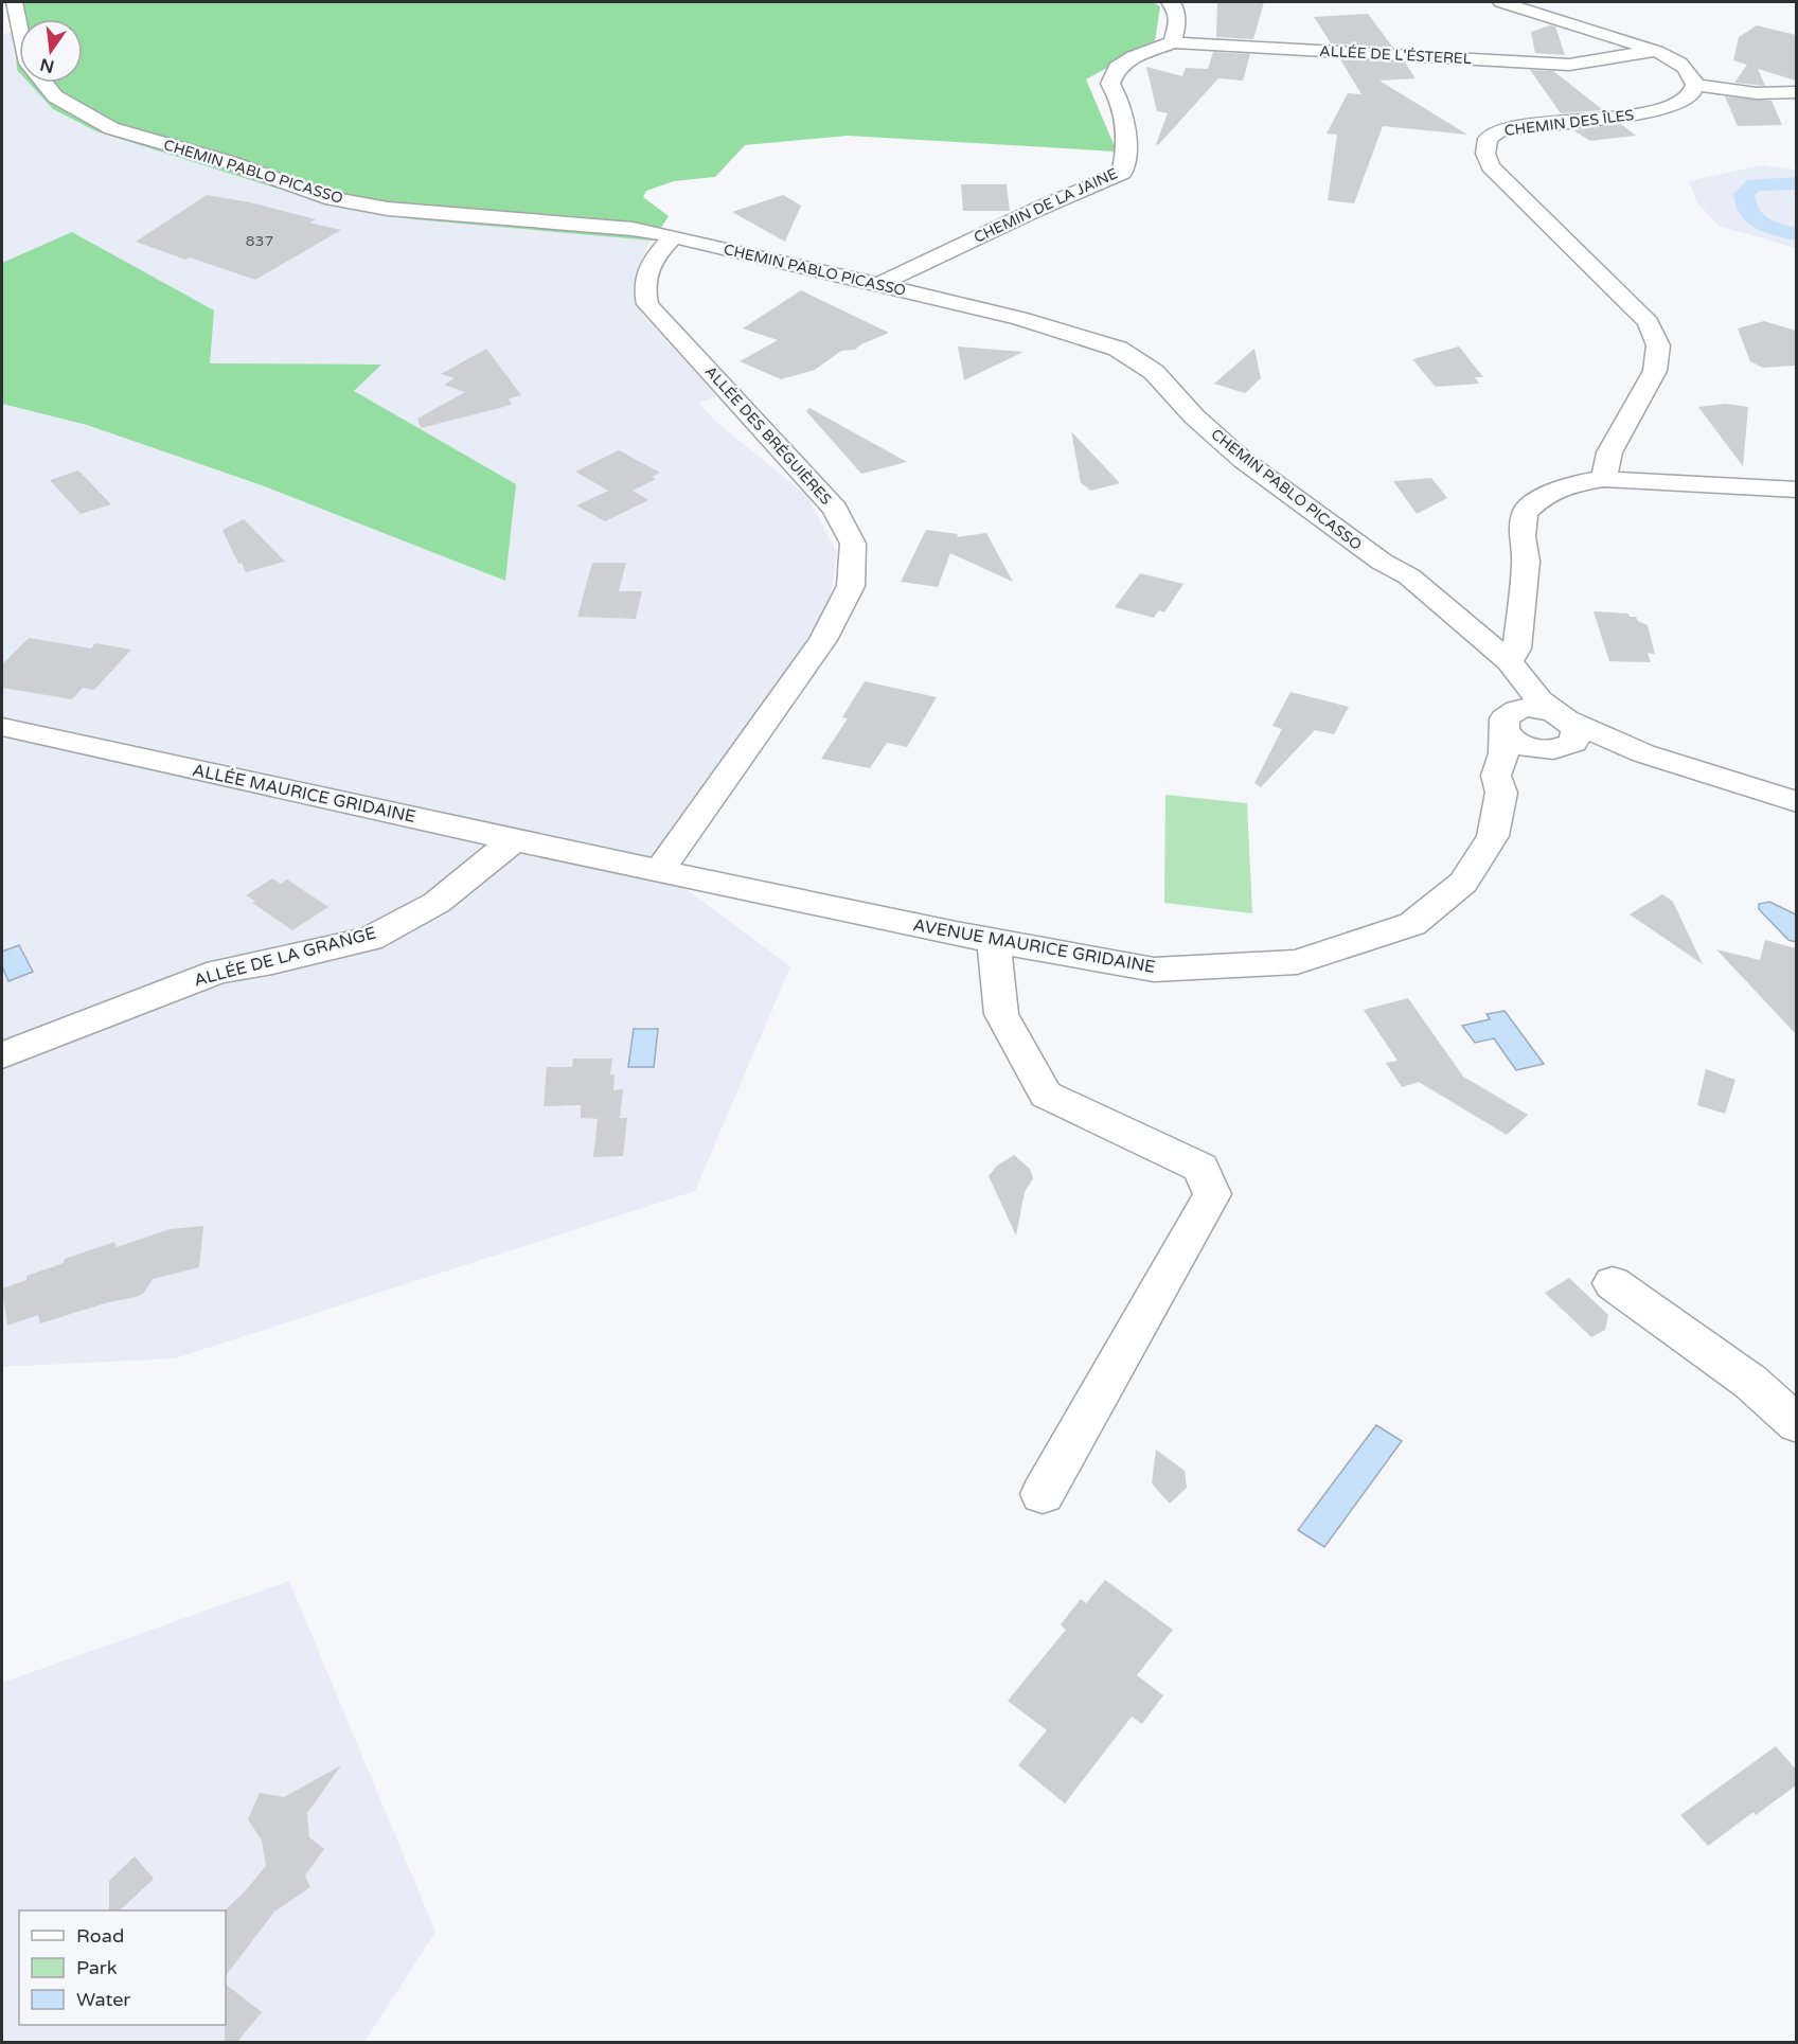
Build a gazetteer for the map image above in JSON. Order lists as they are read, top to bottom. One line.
{"streets":{"street":["ALLÉE DE L'ÉSTEREL","CHEMIN DES ÎLES","CHEMIN PABLO PICASSO","CHEMIN DE LA JAINE","ALLÉE DES BRÉGUIÈRES","ALLÉE MAURICE GRIDAINE","AVENUE MAURICE GRIDAINE","ALLÉE DE LA GRANGE"]},"crossings":[["ALLÉE DE L'ÉSTEREL","CHEMIN DE LA JAINE"],["CHEMIN PABLO PICASSO","CHEMIN DE LA JAINE"],["CHEMIN PABLO PICASSO","ALLÉE DES BRÉGUIÈRES"],["ALLÉE DES BRÉGUIÈRES","AVENUE MAURICE GRIDAINE"],["ALLÉE MAURICE GRIDAINE","AVENUE MAURICE GRIDAINE"],["ALLÉE MAURICE GRIDAINE","ALLÉE DE LA GRANGE"]],"house_numbers":["837"],"legend":["Road","Park","Water"],"north":"bottom"}
